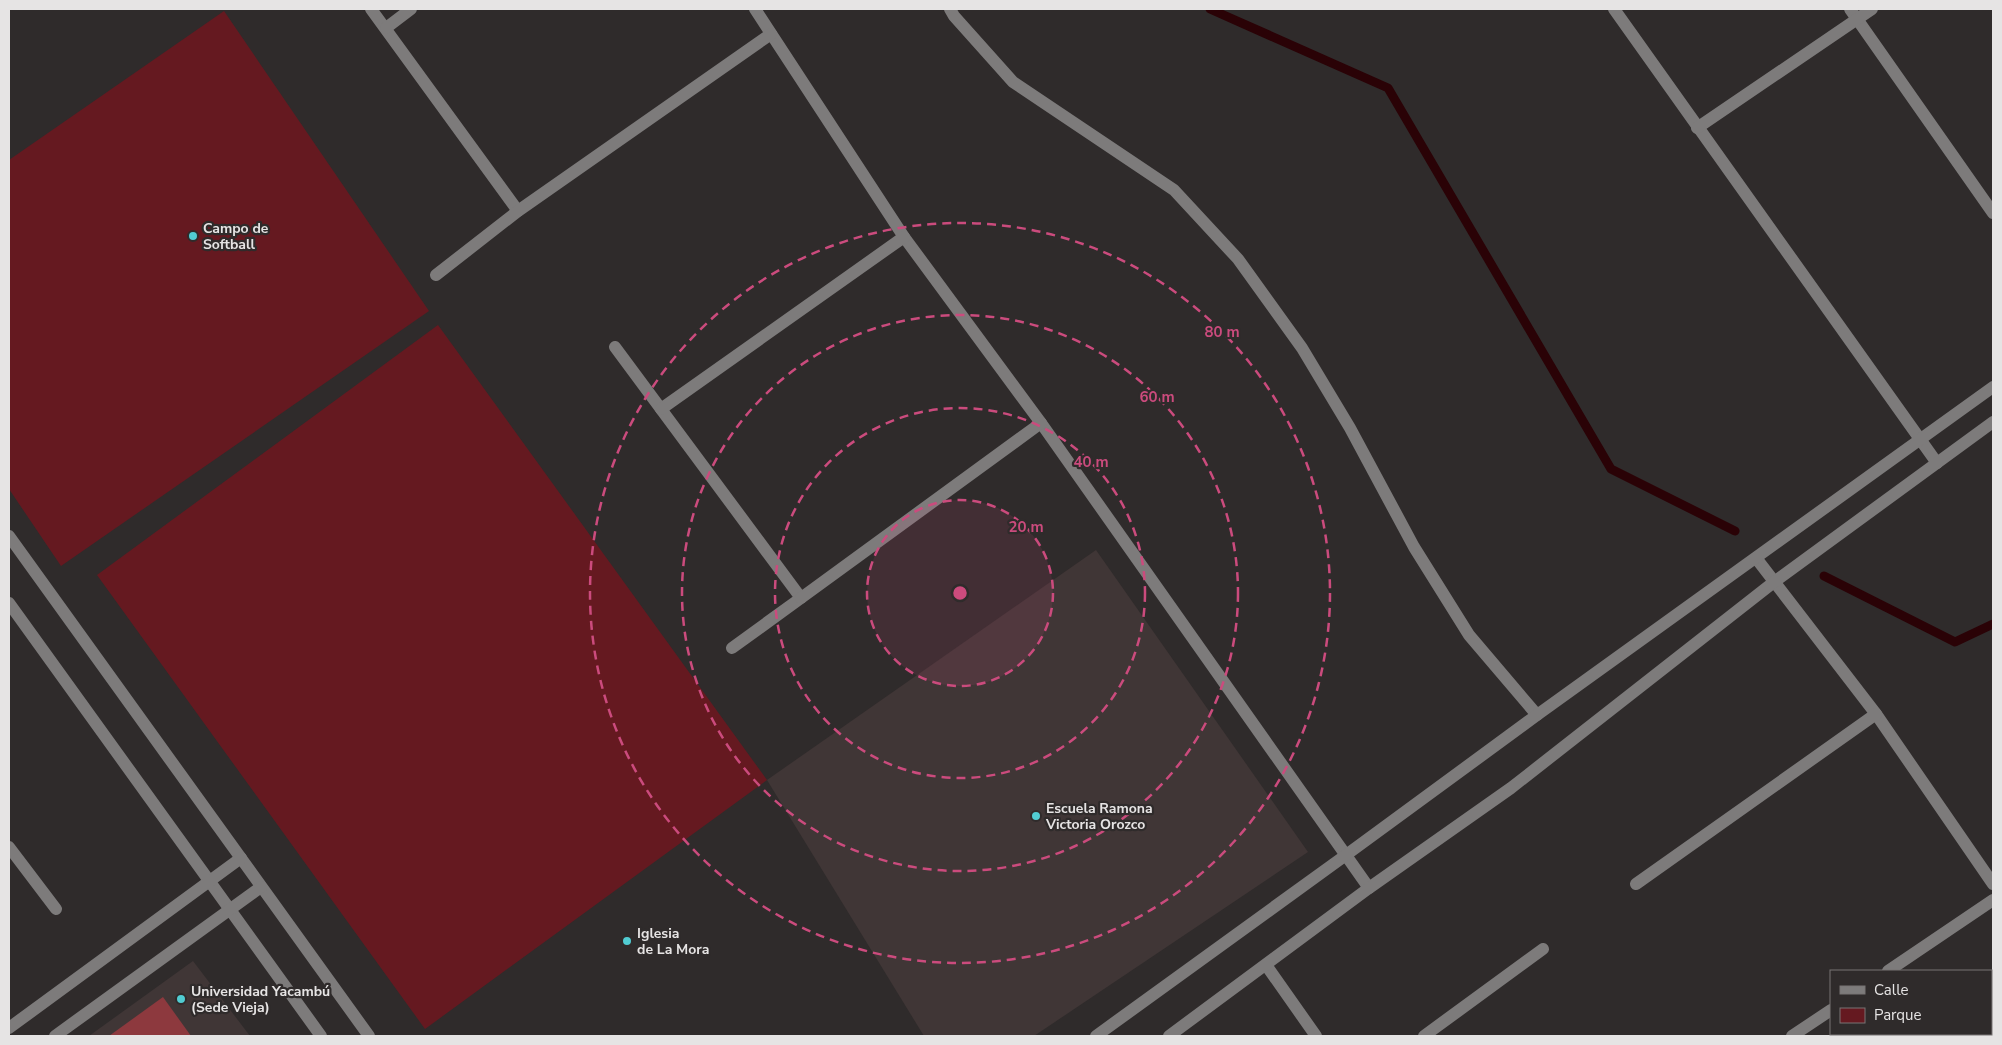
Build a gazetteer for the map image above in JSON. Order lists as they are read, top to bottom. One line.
{"places":["Campo de Softball","Escuela Ramona Victoria Orozco","Iglesia de La Mora","Universidad Yacambú (Sede Vieja)"],"legend":["Calle","Parque"],"rings":["80 m","60 m","40 m","20 m"]}
